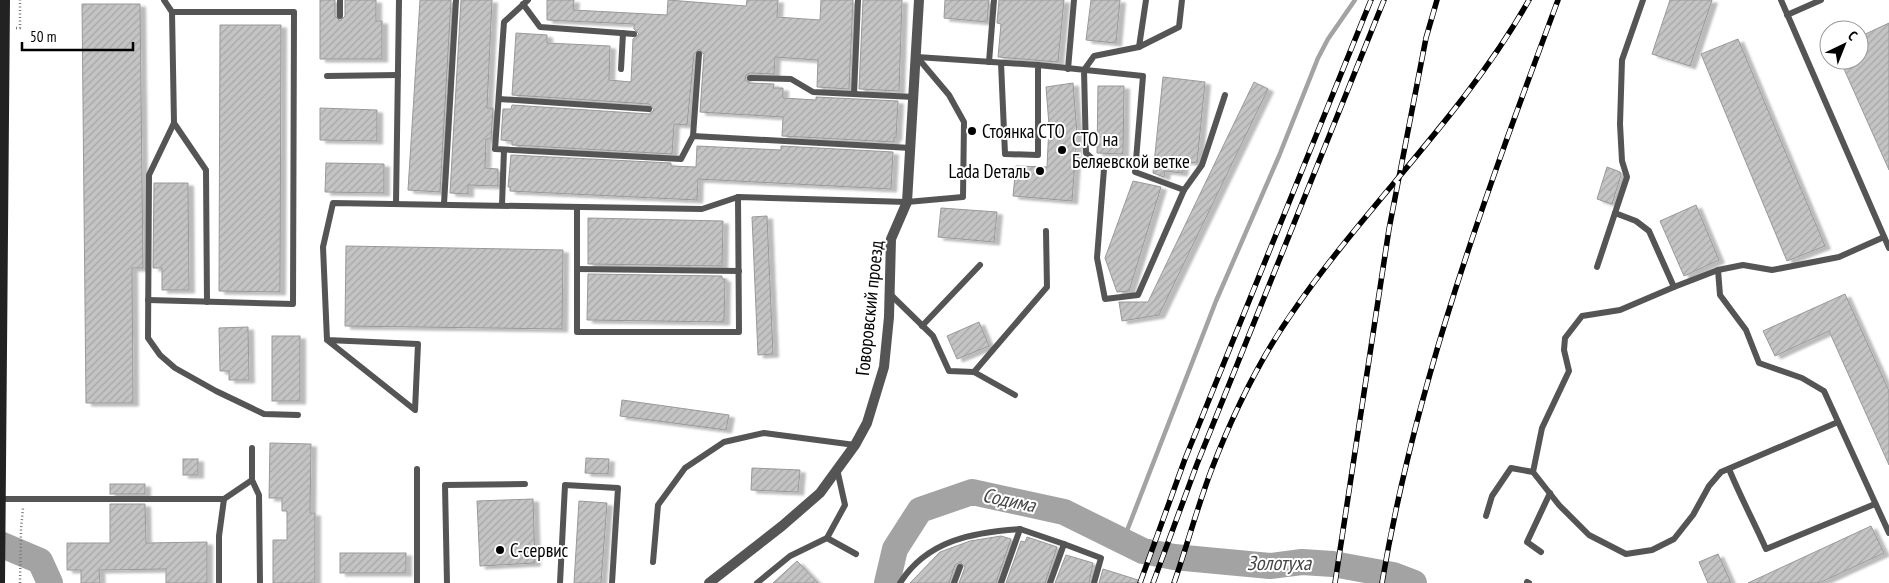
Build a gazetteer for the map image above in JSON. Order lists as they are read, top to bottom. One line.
{"streets":{"street":["Говоровский проезд"]},"water":["Содима","Золотуха"],"places":["Стоянка СТО","СТО на Беляевской ветке","Lada Dеталь","С-сервис"],"scale_bar":"50 m","north":"top right"}
